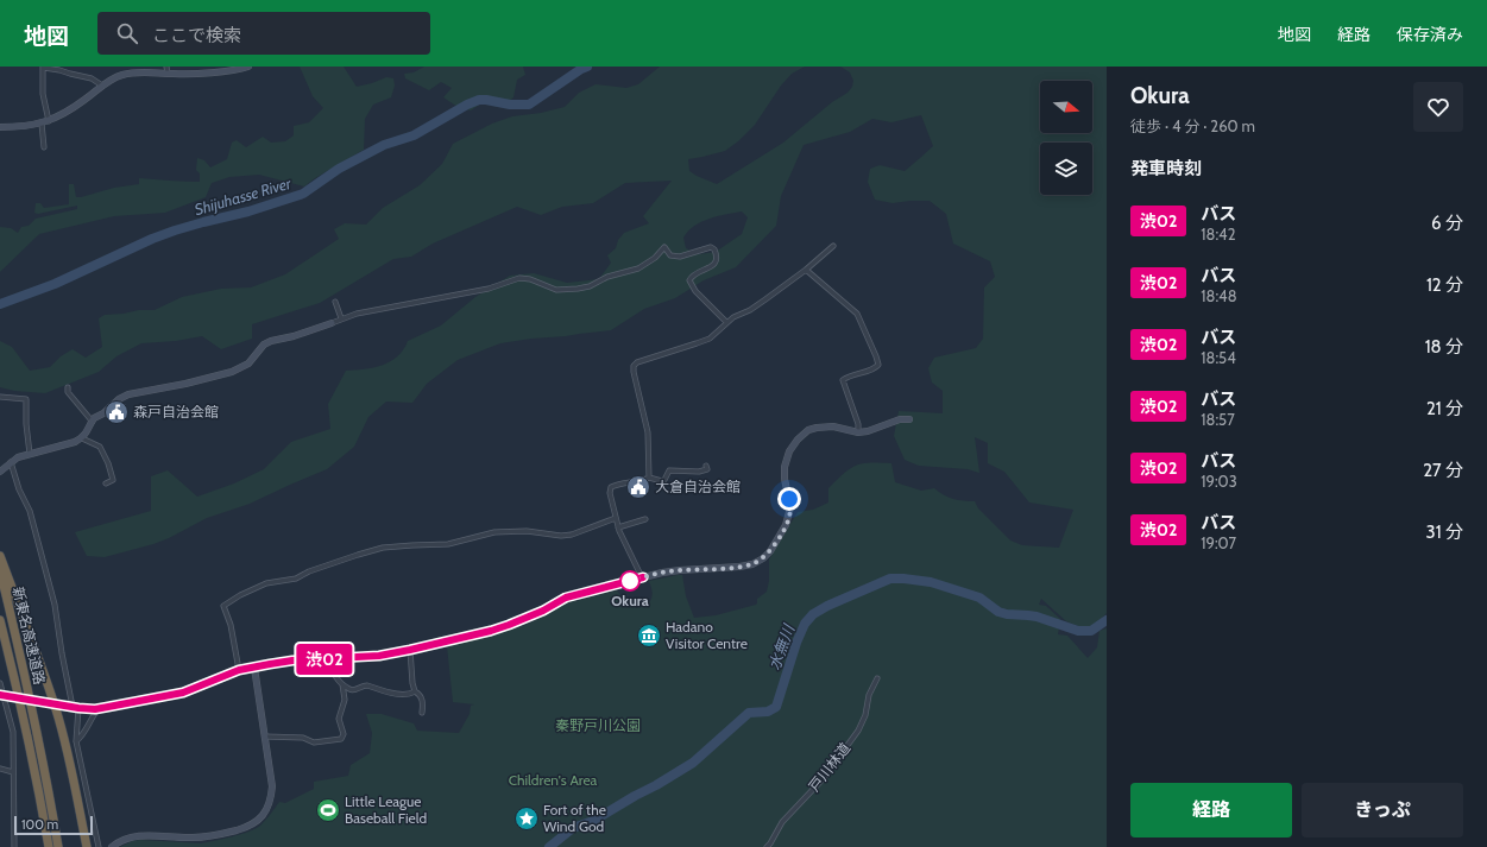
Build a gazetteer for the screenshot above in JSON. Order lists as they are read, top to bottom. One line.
{"streets":{"highway":["新東名高速道路"],"street":["戸川林道"]},"water":["Shijuhasse River","水無川"],"parks":["秦野戸川公園","Children's Area"],"places":{"public building":["森戸自治会館","大倉自治会館"],"other":["Okura"],"museum":["Hadano Visitor Centre"],"sports":["Little League Baseball Field"],"place":["Fort of the Wind God"]},"lines":["bus line 渋02"],"scale_bar":"100 m","north":"right","page":{"header":"地図","search":"ここで検索","nav":["地図","経路","保存済み"],"on_map":"渋02","heading":[["Okura","徒歩 · 4 分 · 260 m"],"発車時刻"],"list":[{"mark":"渋02","name":"バス","note":"18:42","value":"6 分"},{"mark":"渋02","name":"バス","note":"18:48","value":"12 分"},{"mark":"渋02","name":"バス","note":"18:54","value":"18 分"},{"mark":"渋02","name":"バス","note":"18:57","value":"21 分"},{"mark":"渋02","name":"バス","note":"19:03","value":"27 分"},{"mark":"渋02","name":"バス","note":"19:07","value":"31 分"}],"buttons":["経路","きっぷ"],"scale":"100 m"}}
